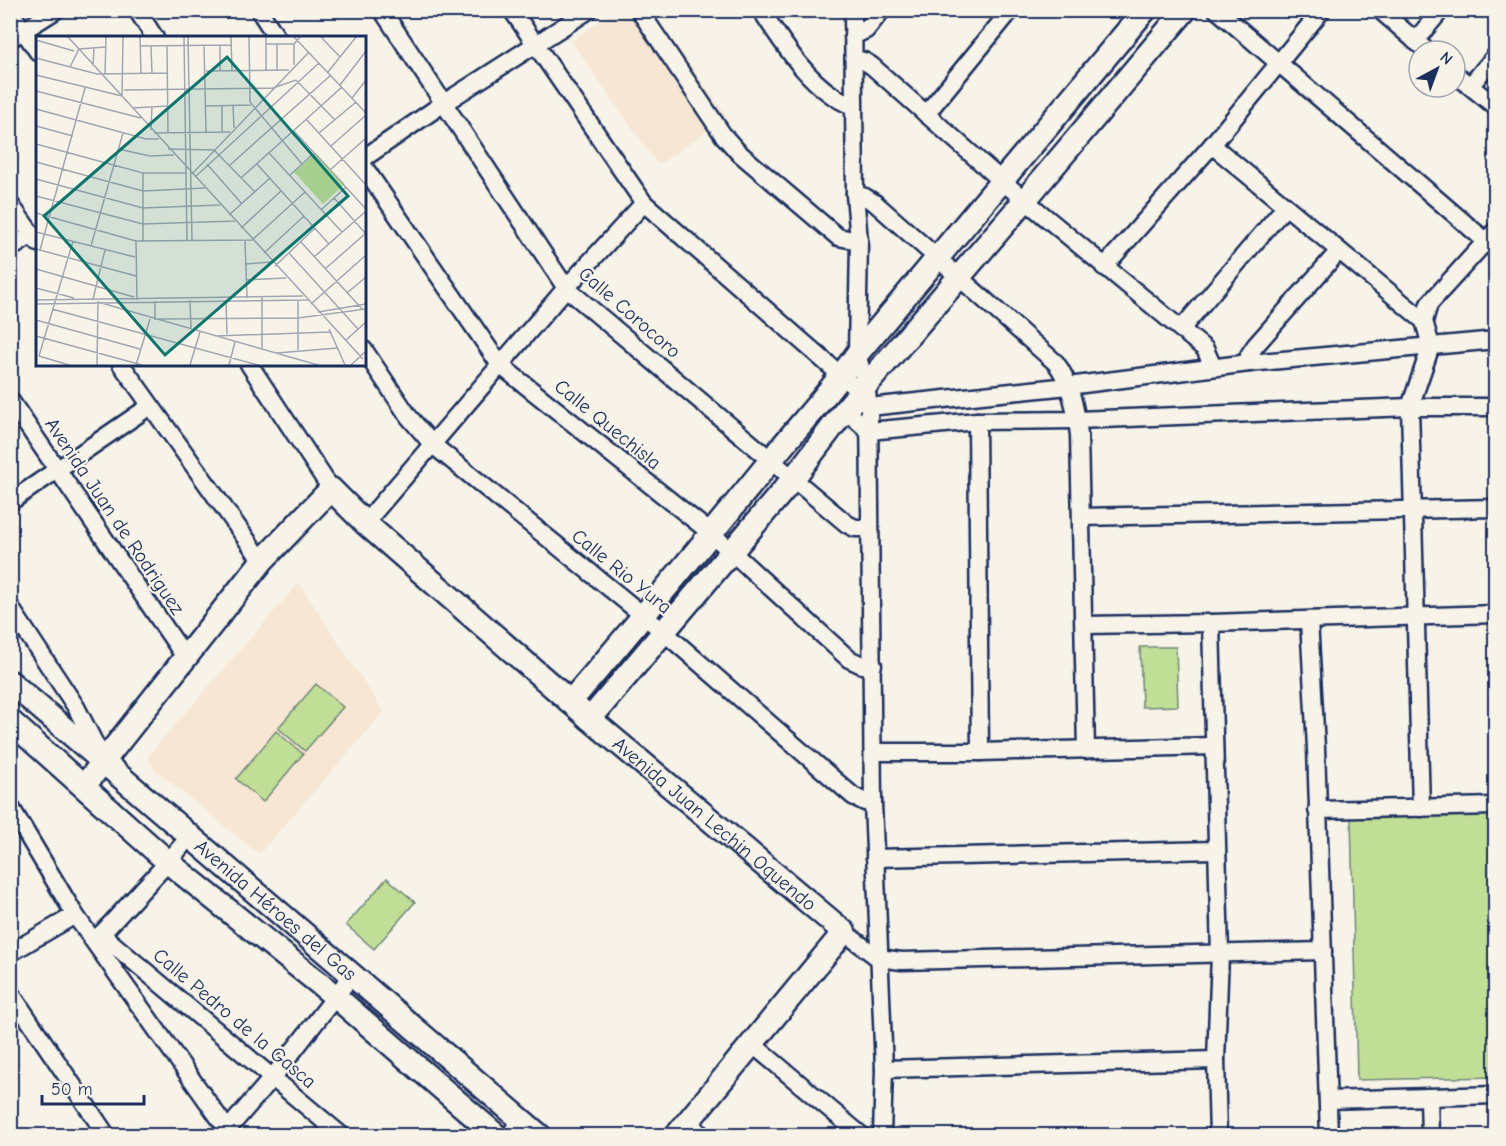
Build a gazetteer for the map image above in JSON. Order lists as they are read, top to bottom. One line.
{"streets":{"street":["Calle Corocoro","Calle Quechisla","Avenida Juan de Rodriguez","Calle Rio Yura","Avenida Juan Lechin Oquendo","Avenida Héroes del Gas","Calle Pedro de la Gasca"]},"scale_bar":"50 m","north":"top right"}
